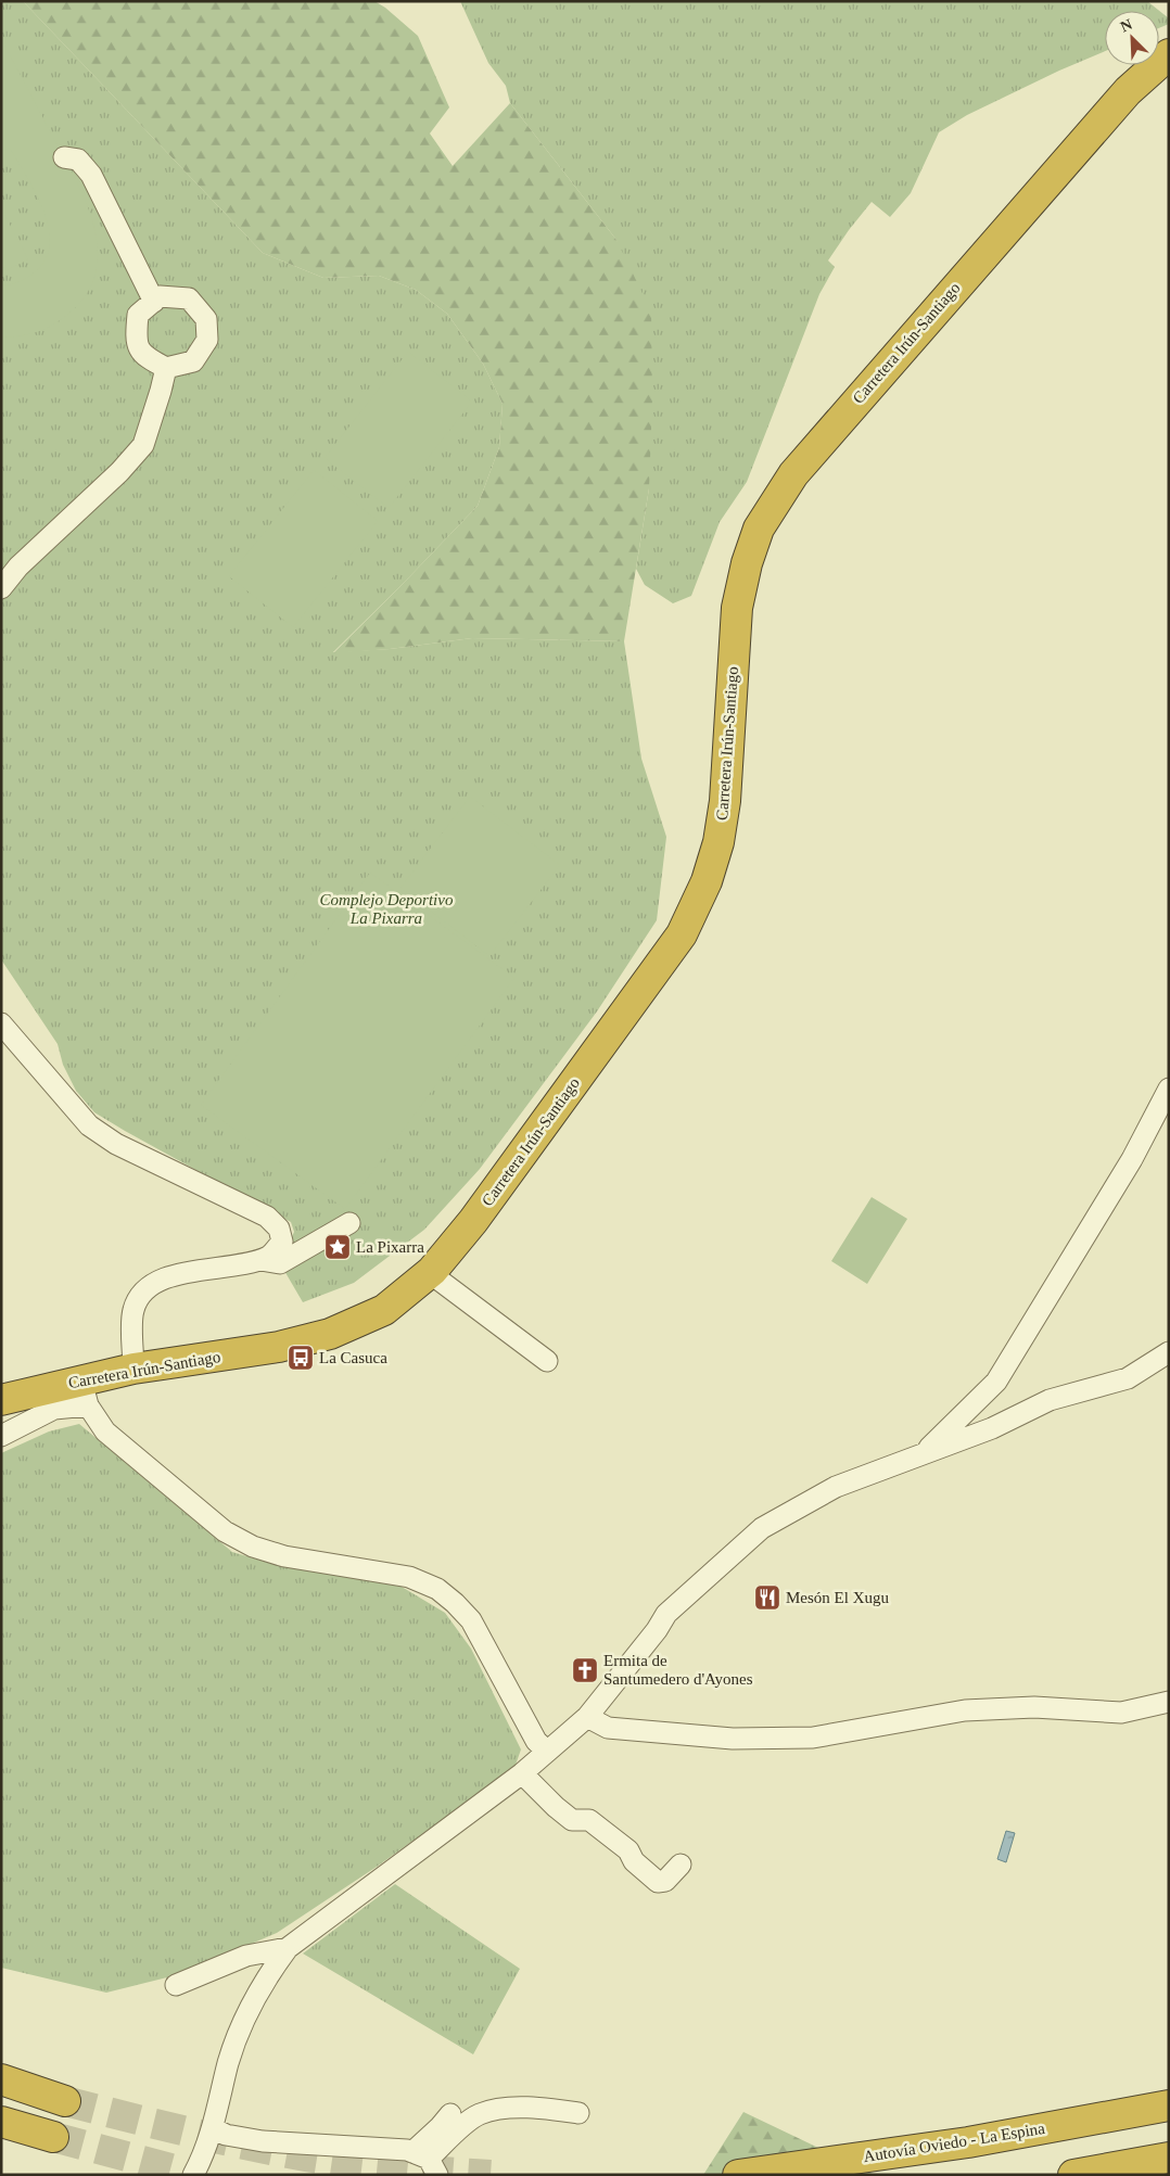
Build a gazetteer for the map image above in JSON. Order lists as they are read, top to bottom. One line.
{"streets":{"highway":["Carretera Irún-Santiago","Autovía Oviedo - La Espina"]},"parks":["Complejo Deportivo La Pixarra"],"places":{"place":["La Pixarra"],"bus stop":["La Casuca"],"restaurant":["Mesón El Xugu"],"church":["Ermita de Santumedero d'Ayones"]},"north":"top left"}
